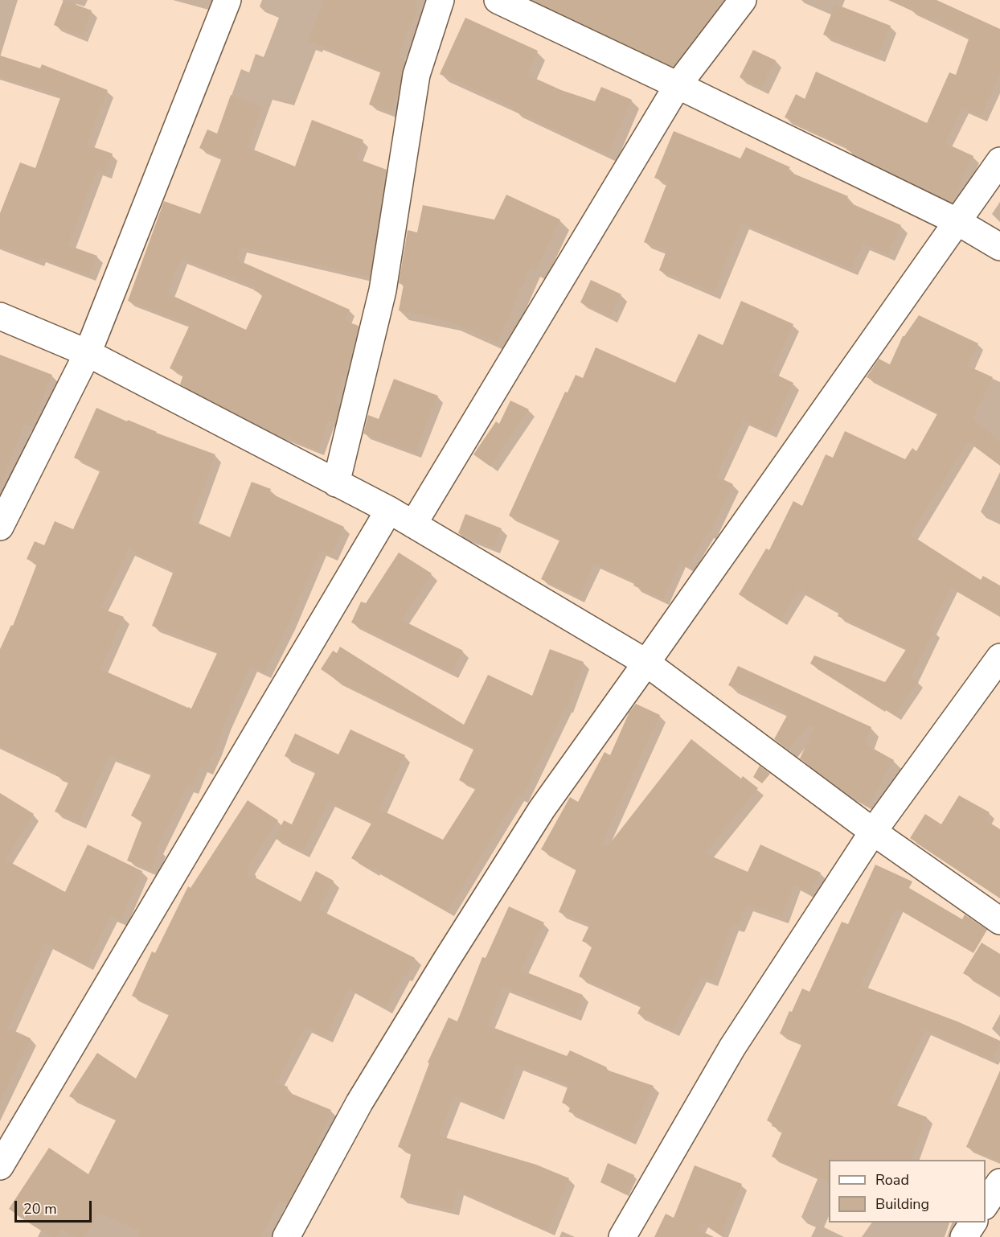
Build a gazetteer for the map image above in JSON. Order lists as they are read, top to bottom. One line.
{"legend":["Road","Building"],"scale_bar":"20 m"}
